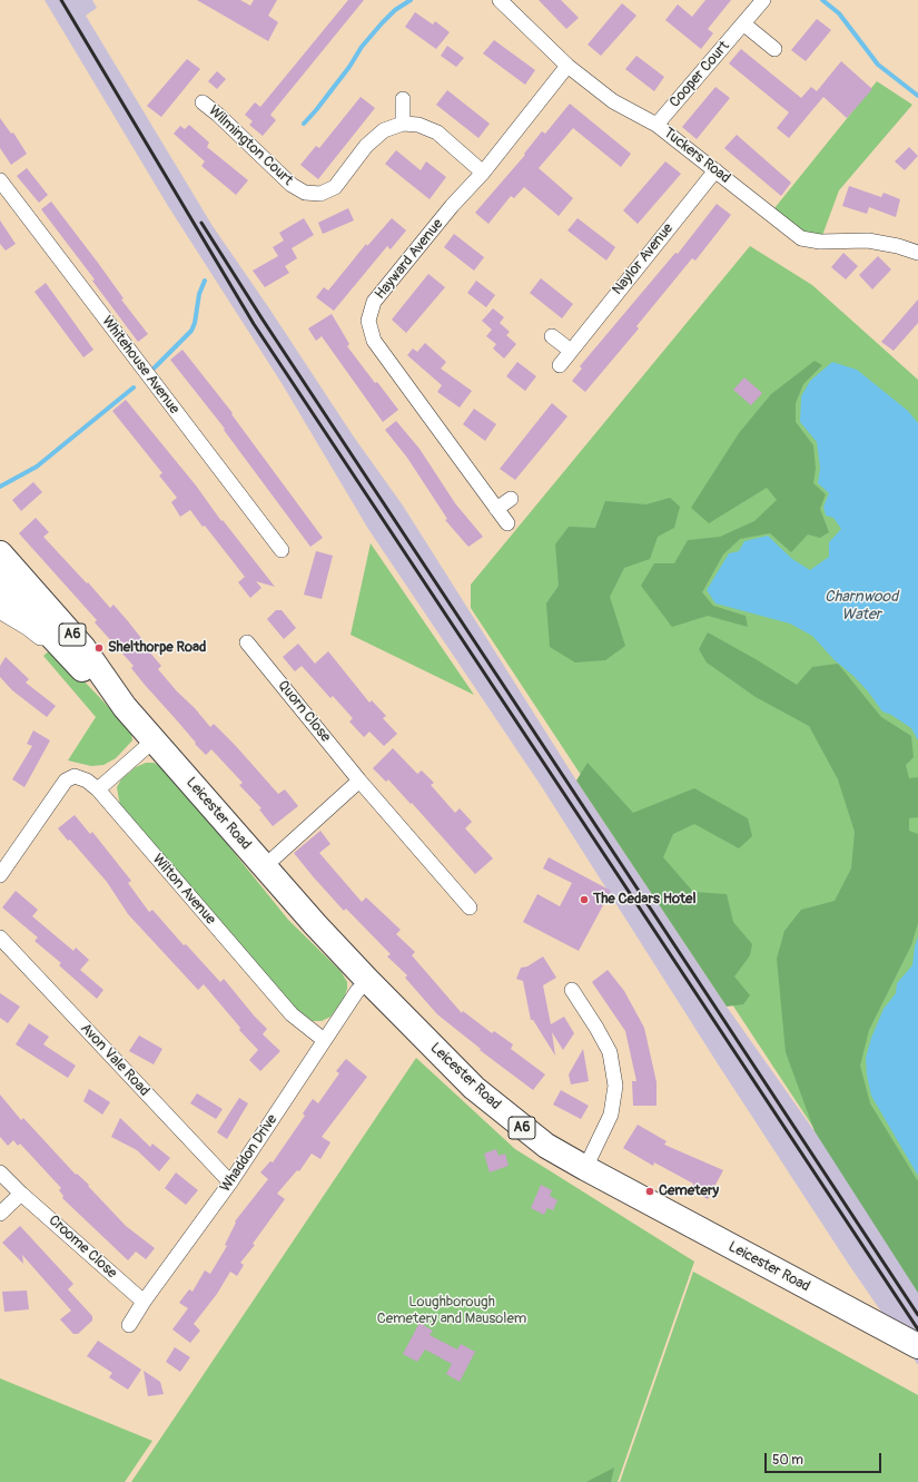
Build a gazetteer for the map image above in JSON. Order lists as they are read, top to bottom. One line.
{"streets":{"highway":["A6","Leicester Road"],"street":["Cooper Court","Wilmington Court","Tuckers Road","Hayward Avenue","Naylor Avenue","Whitehouse Avenue","Quorn Close","Wilton Avenue","Avon Vale Road","Whaddon Drive","Croome Close"]},"crossings":[["Cooper Court","Tuckers Road"],["Tuckers Road","Hayward Avenue"],["Tuckers Road","Naylor Avenue"],["Leicester Road","Whaddon Drive"],["Wilton Avenue","Whaddon Drive"],["Avon Vale Road","Whaddon Drive"],["Whaddon Drive","Croome Close"]],"water":["Charnwood Water"],"parks":["Loughborough Cemetery and Mausolem"],"places":["Shelthorpe Road","The Cedars Hotel","Cemetery"],"scale_bar":"50 m"}
